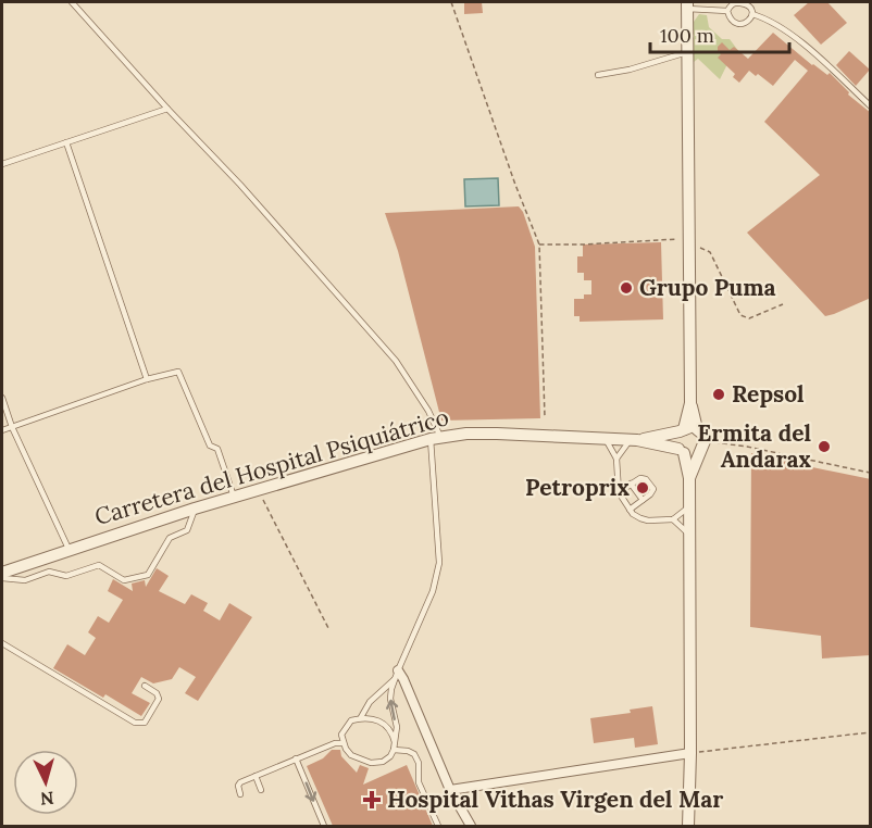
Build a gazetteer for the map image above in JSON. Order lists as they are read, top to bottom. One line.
{"streets":{"street":["Carretera del Hospital Psiquiátrico"]},"places":{"other":["Grupo Puma","Repsol","Ermita del Andarax","Petroprix"],"health":["Hospital Vithas Virgen del Mar"]},"scale_bar":"100 m","north":"bottom"}
